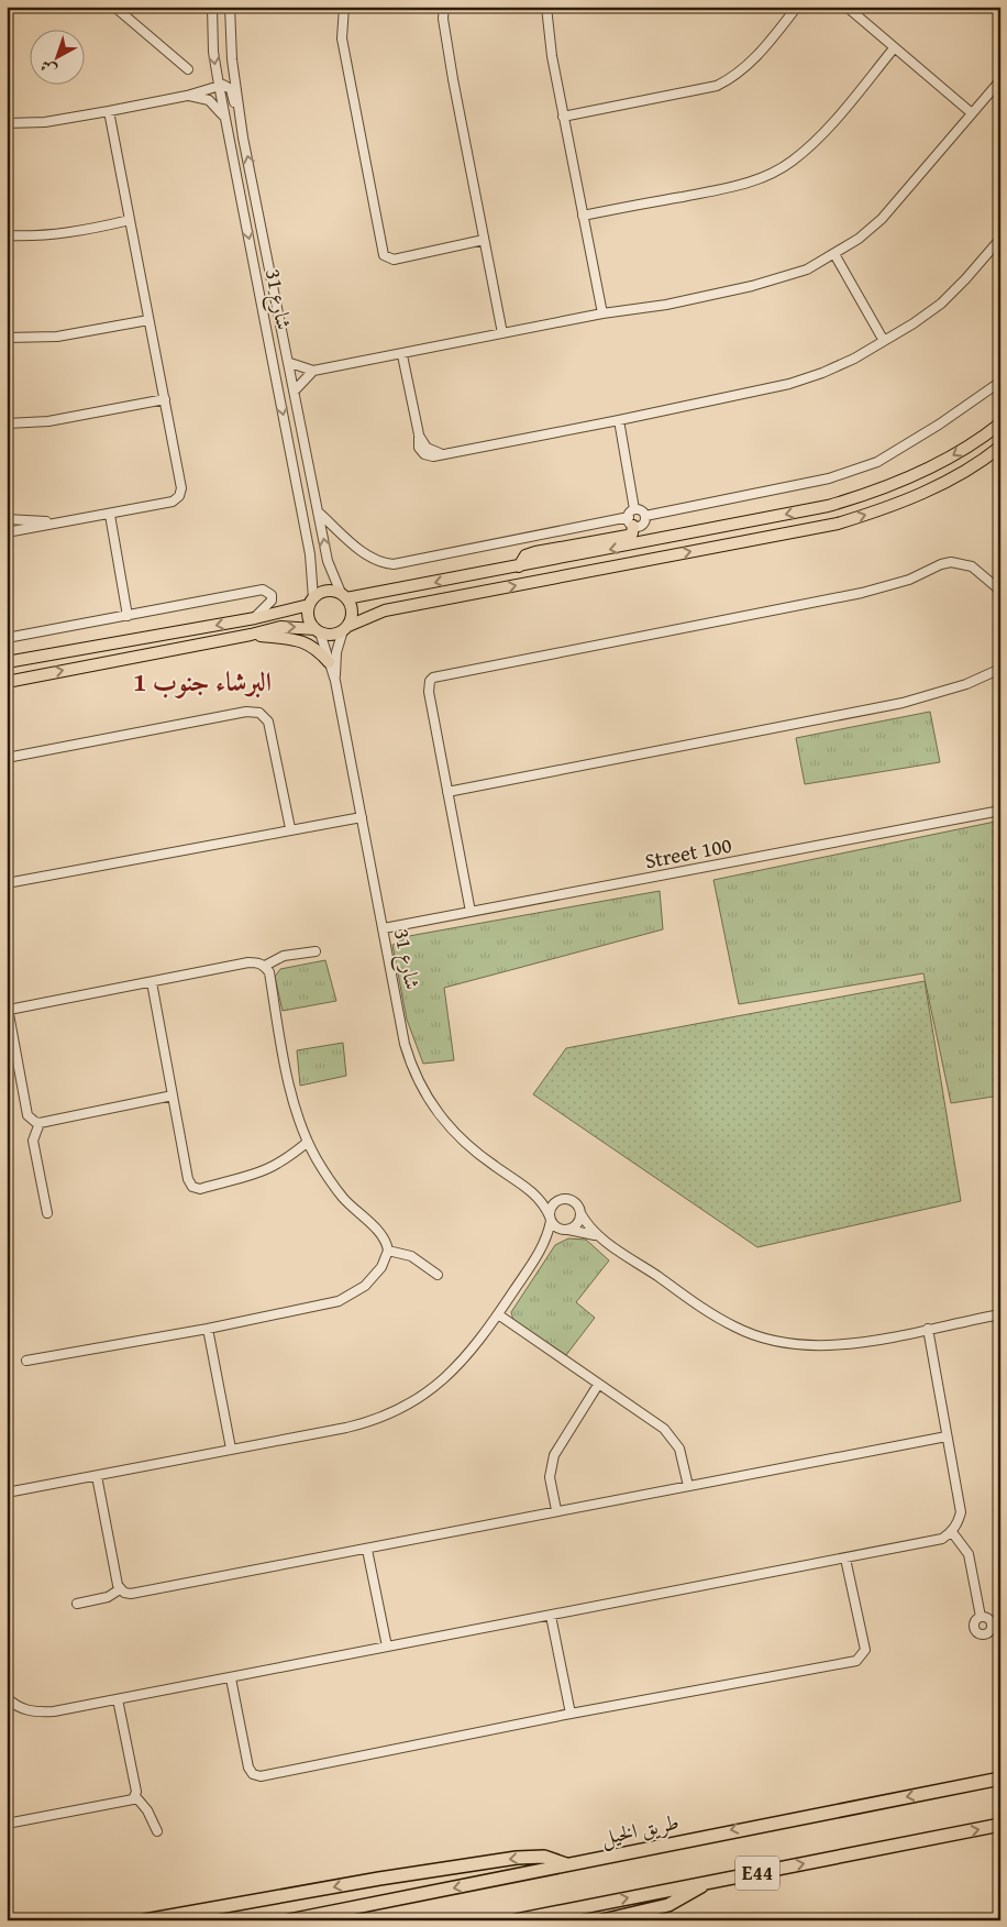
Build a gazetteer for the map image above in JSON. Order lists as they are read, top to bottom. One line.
{"streets":{"highway":["طريق الخيل","E44"],"street":["شارع 31","Street 100"]},"crossings":[["شارع 31","Street 100"]],"districts":["البرشاء جنوب 1"],"north":"bottom left"}
